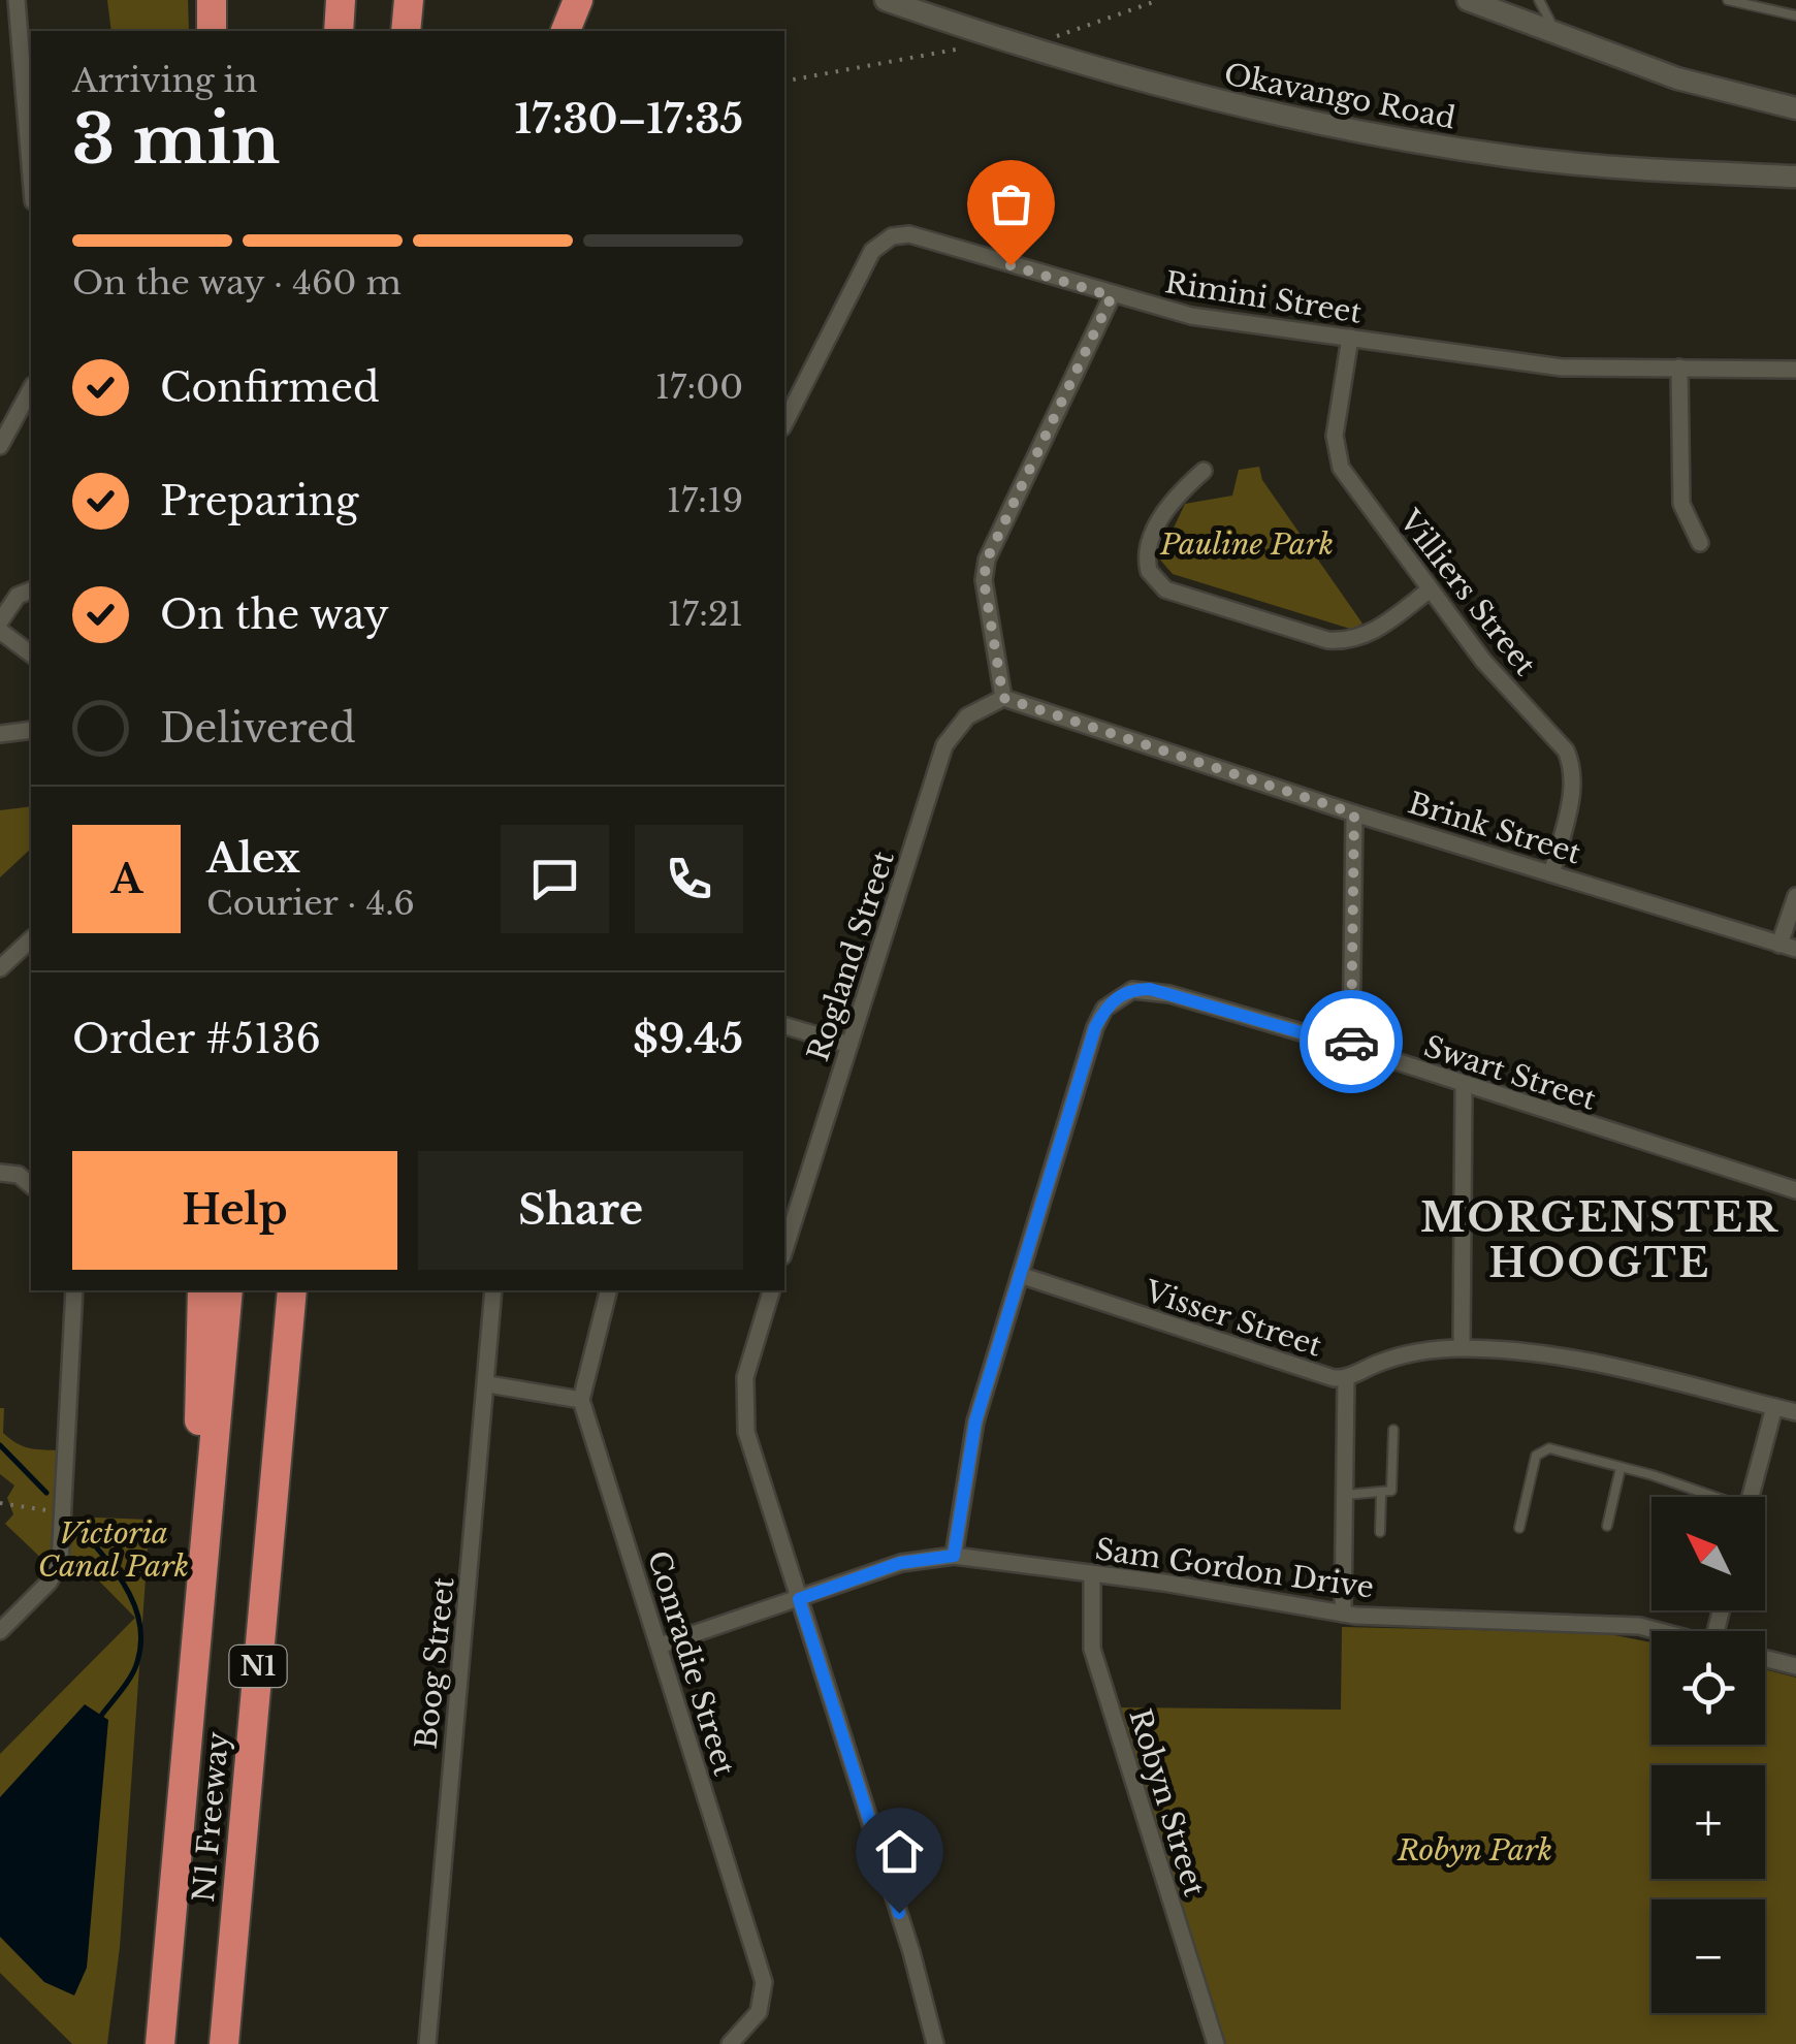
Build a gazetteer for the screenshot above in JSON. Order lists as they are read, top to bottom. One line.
{"streets":{"highway":["N1","N1 Freeway"],"main road":["Okavango Road"],"street":["Rimini Street","Villiers Street","Brink Street","Rogland Street","Swart Street","Visser Street","Sam Gordon Drive","Boog Street","Conradie Street","Robyn Street"]},"crossings":[["Rimini Street","Villiers Street"],["Villiers Street","Brink Street"],["Brink Street","Rogland Street"],["Swart Street","Visser Street"],["Swart Street","Sam Gordon Drive"],["Sam Gordon Drive","Conradie Street"],["Sam Gordon Drive","Robyn Street"]],"districts":["MORGENSTER HOOGTE"],"parks":["Pauline Park","Victoria Canal Park","Robyn Park"],"north":"top left","page":{"heading":["3 min","Arriving in","17:30–17:35"],"panel":["Alex","Courier · 4.6","Order #5136","$9.45"],"bar":"On the way · 460 m","list":[["Confirmed","17:00"],["Preparing","17:19"],["On the way","17:21"],"Delivered"],"round":"A","buttons":["Help","Share"],"map_buttons":["+","−"]}}
